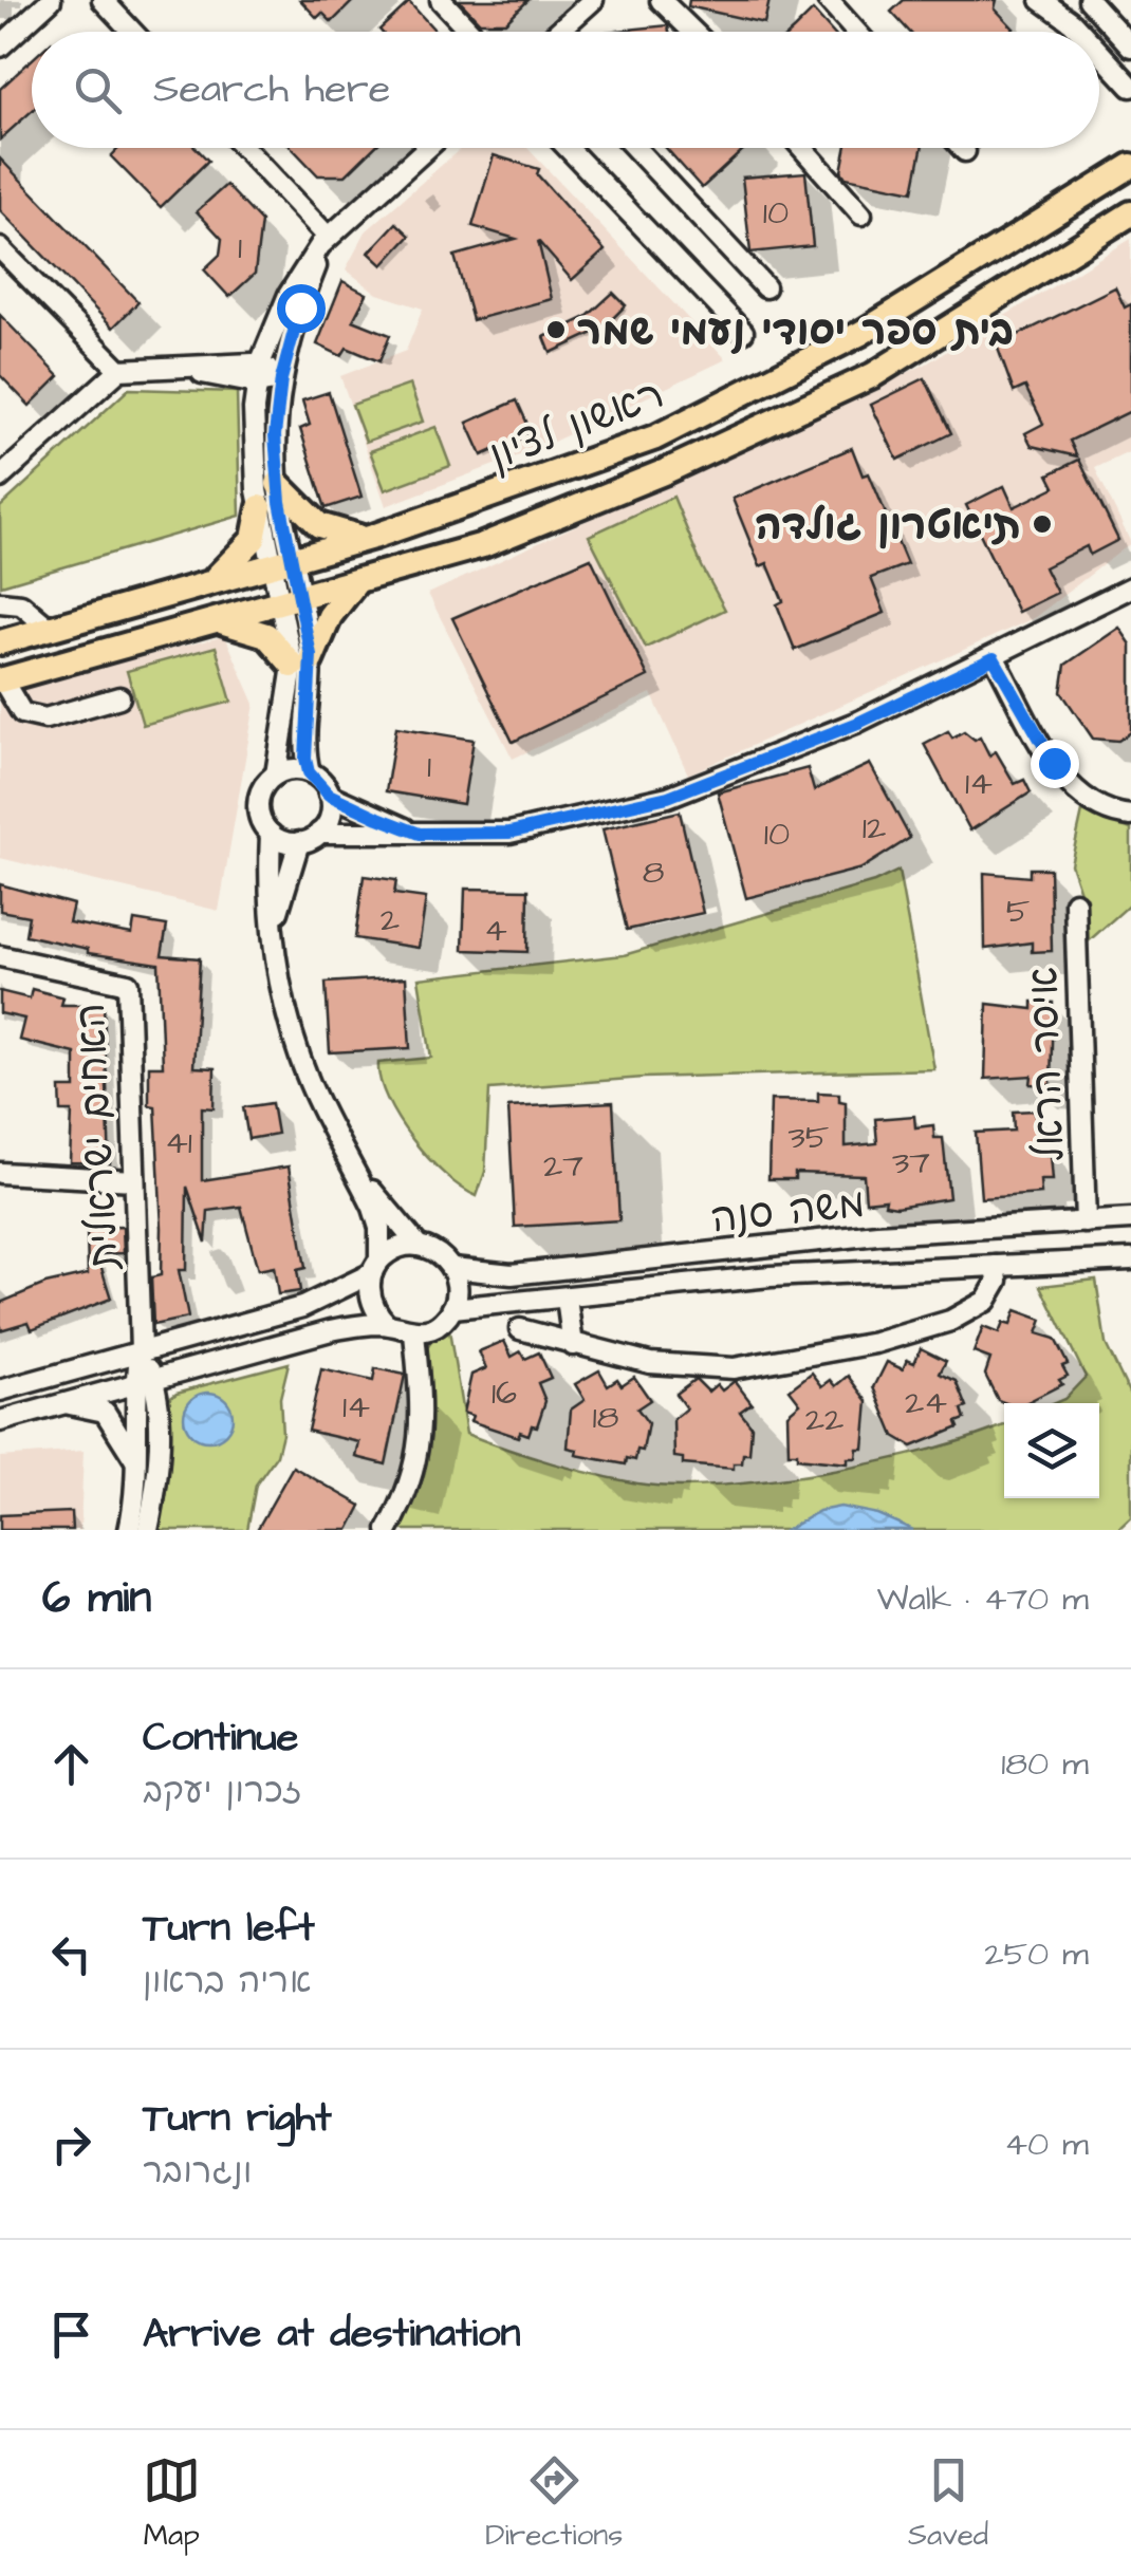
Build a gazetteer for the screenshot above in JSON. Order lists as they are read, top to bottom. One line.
{"streets":{"main road":["ראשון לציון"],"street":["איסר הראל","האחים ישראלית","משה סנה"]},"crossings":[["איסר הראל","משה סנה"]],"places":["בית ספר יסודי נעמי שמר","תיאטרון גולדה"],"house_numbers":["10","1","1","14","12","10","8","5","2","4","35","41","37","27","16","24","14","18","22"],"page":{"search":"Search here","heading":["6 min","Walk · 470 m"],"list":[["Continue","זכרון יעקב","180 m"],["Turn left","אריה בראון","250 m"],["Turn right","ונגרובר","40 m"],"Arrive at destination"],"nav":["Map","Directions","Saved"]}}
